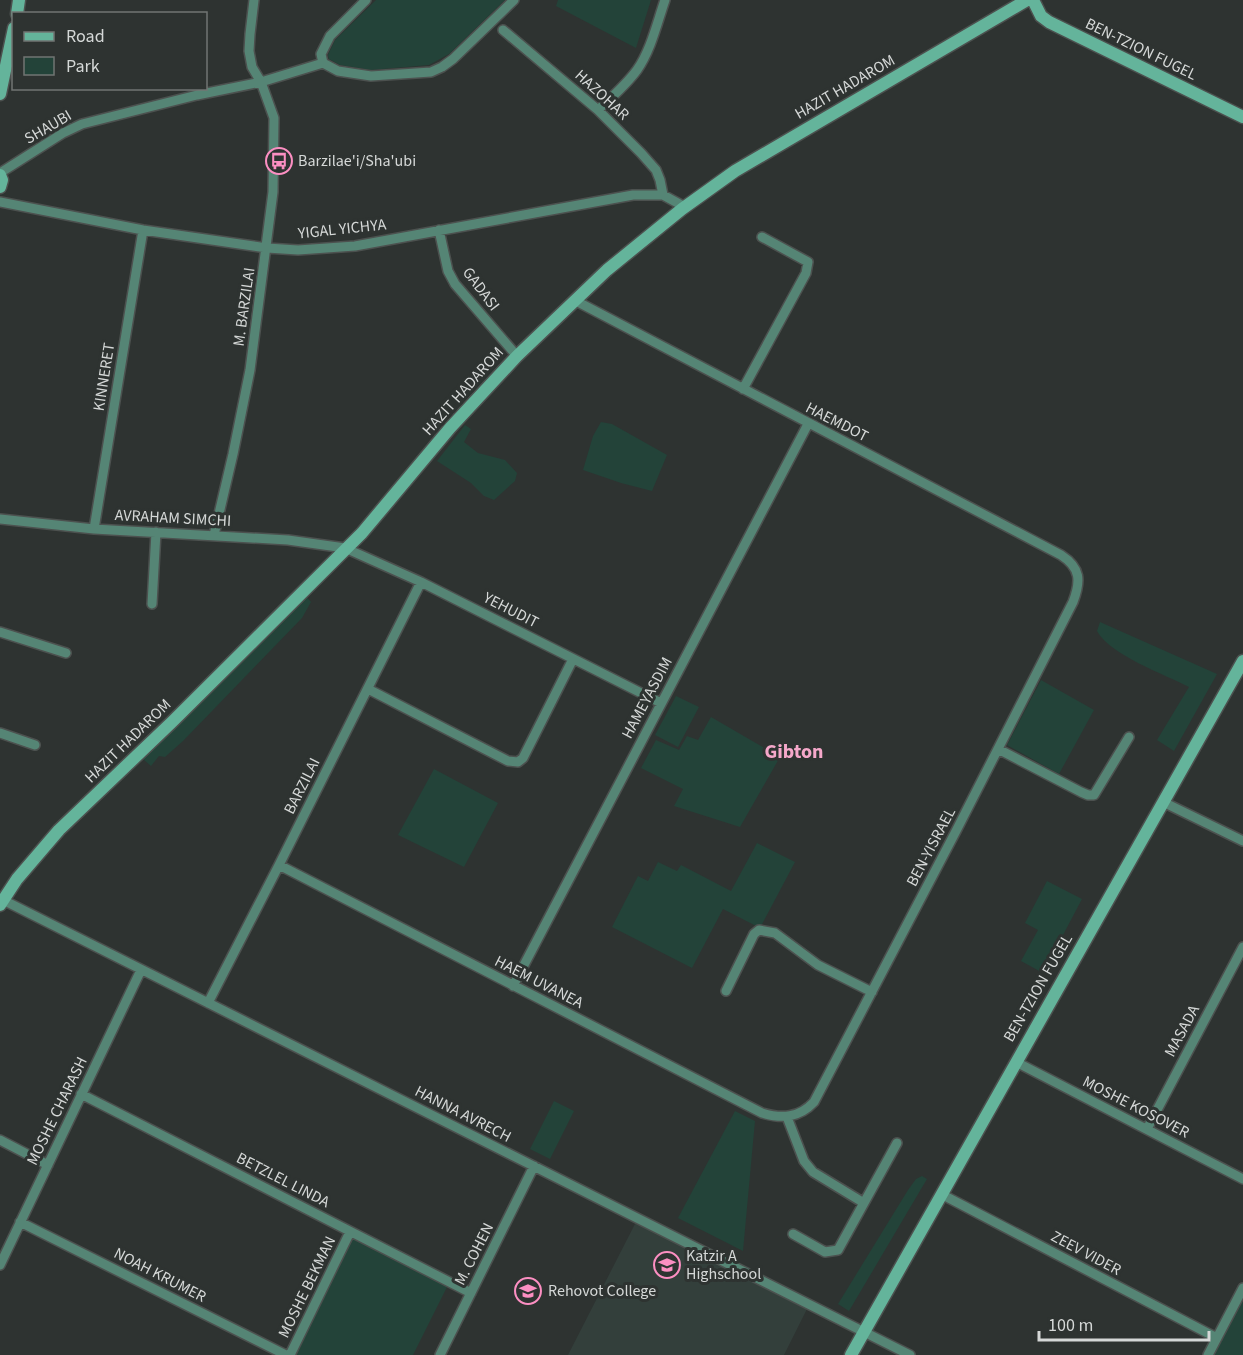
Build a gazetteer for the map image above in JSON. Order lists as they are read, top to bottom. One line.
{"streets":{"street":["BEN-TZION FUGEL","HAZIT HADAROM","HAZOHAR","SHAUBI","YIGAL YICHYA","GADASI","M. BARZILAI","KINNERET","HAEMDOT","AVRAHAM SIMCHI","YEHUDIT","HAMEYASDIM","BARZILAI","BEN-YISRAEL","HAEM UVANEA","MASADA","MOSHE KOSOVER","MOSHE CHARASH","HANNA AVRECH","BETZLEL LINDA","ZEEV VIDER","M. COHEN","NOAH KRUMER","MOSHE BEKMAN"]},"crossings":[["BEN-TZION FUGEL","MOSHE KOSOVER"],["BEN-TZION FUGEL","HANNA AVRECH"],["BEN-TZION FUGEL","ZEEV VIDER"],["HAZIT HADAROM","YIGAL YICHYA"],["HAZIT HADAROM","GADASI"],["HAZIT HADAROM","HAEMDOT"],["HAZIT HADAROM","AVRAHAM SIMCHI"],["HAZIT HADAROM","YEHUDIT"],["HAZIT HADAROM","HANNA AVRECH"],["HAZOHAR","YIGAL YICHYA"],["SHAUBI","M. BARZILAI"],["YIGAL YICHYA","GADASI"],["YIGAL YICHYA","M. BARZILAI"],["YIGAL YICHYA","KINNERET"],["M. BARZILAI","AVRAHAM SIMCHI"],["KINNERET","AVRAHAM SIMCHI"],["HAEMDOT","HAMEYASDIM"],["HAEMDOT","BEN-YISRAEL"],["AVRAHAM SIMCHI","YEHUDIT"],["YEHUDIT","HAMEYASDIM"],["YEHUDIT","BARZILAI"],["HAMEYASDIM","HAEM UVANEA"],["BARZILAI","HAEM UVANEA"],["BARZILAI","HANNA AVRECH"],["BEN-YISRAEL","HAEM UVANEA"],["MASADA","MOSHE KOSOVER"],["MOSHE CHARASH","HANNA AVRECH"],["MOSHE CHARASH","BETZLEL LINDA"],["MOSHE CHARASH","NOAH KRUMER"],["HANNA AVRECH","M. COHEN"],["BETZLEL LINDA","M. COHEN"],["BETZLEL LINDA","MOSHE BEKMAN"]],"districts":["Gibton"],"places":{"bus stop":["Barzilae'i/Sha'ubi"],"school or university":["Katzir A Highschool","Rehovot College"]},"legend":["Road","Park"],"scale_bar":"100 m"}
